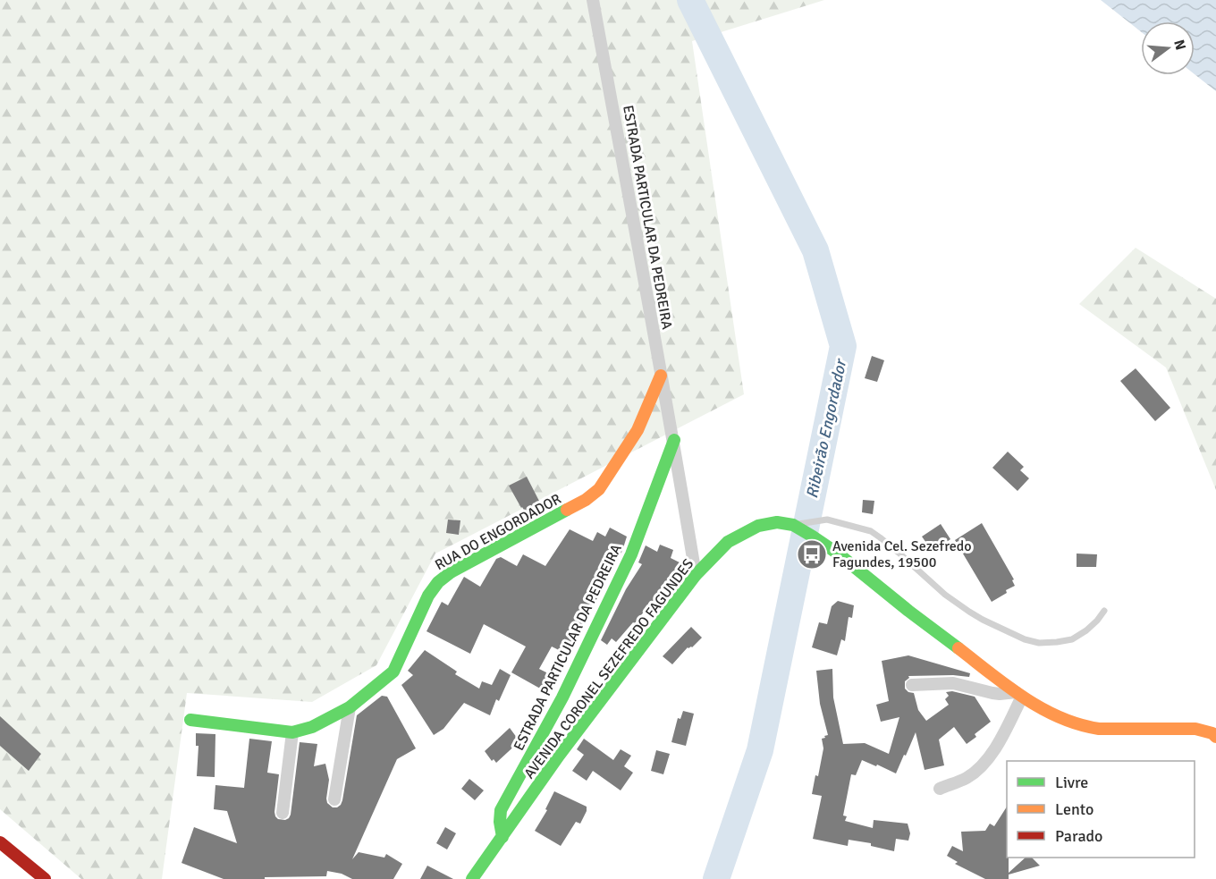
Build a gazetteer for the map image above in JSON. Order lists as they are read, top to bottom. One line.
{"streets":{"street":["ESTRADA PARTICULAR DA PEDREIRA","RUA DO ENGORDADOR","AVENIDA CORONEL SEZEFREDO FAGUNDES"]},"crossings":[["ESTRADA PARTICULAR DA PEDREIRA","RUA DO ENGORDADOR"],["ESTRADA PARTICULAR DA PEDREIRA","AVENIDA CORONEL SEZEFREDO FAGUNDES"]],"water":["Ribeirão Engordador"],"places":{"bus stop":["Avenida Cel. Sezefredo Fagundes, 19500"]},"legend":["Livre","Lento","Parado"],"north":"right"}
